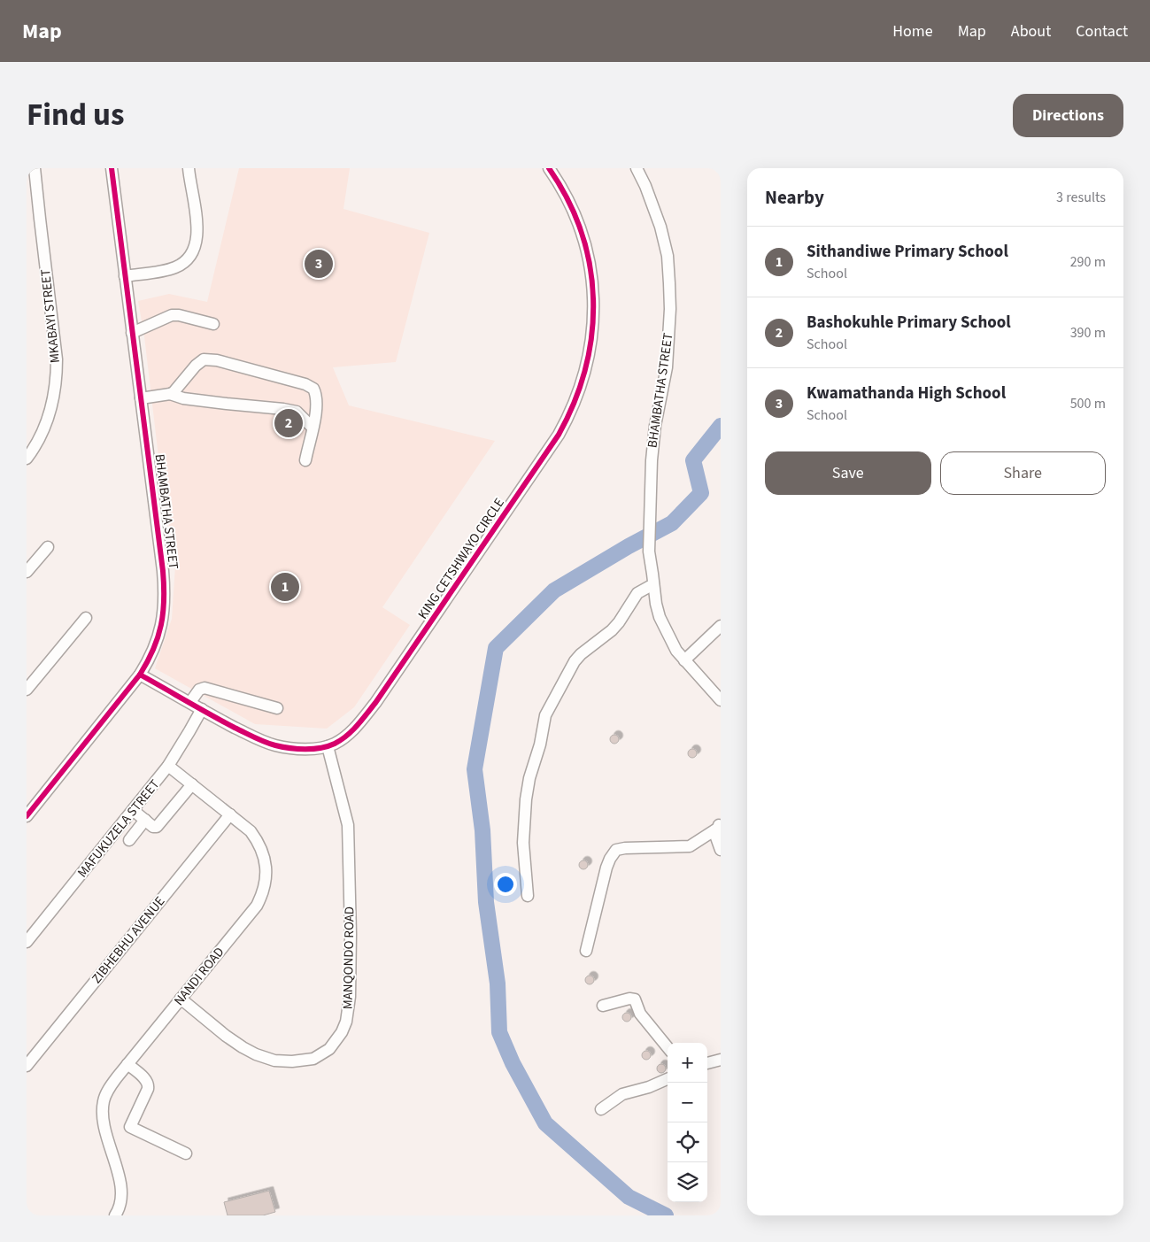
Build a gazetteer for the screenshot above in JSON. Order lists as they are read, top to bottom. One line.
{"streets":{"street":["MKABAYI STREET","BHAMBATHA STREET","KING CETSHWAYO CIRCLE","MAFUKUZELA STREET","ZIBHEBHU AVENUE","MANQONDO ROAD","NANDI ROAD"]},"crossings":[["BHAMBATHA STREET","KING CETSHWAYO CIRCLE"],["KING CETSHWAYO CIRCLE","MAFUKUZELA STREET"],["KING CETSHWAYO CIRCLE","MANQONDO ROAD"],["MAFUKUZELA STREET","NANDI ROAD"],["ZIBHEBHU AVENUE","NANDI ROAD"],["MANQONDO ROAD","NANDI ROAD"]],"page":{"header":"Map","nav":["Home","Map","About","Contact"],"title":"Find us","buttons":["Directions",["Save","Share"]],"heading":["Nearby","3 results"],"list":[{"mark":"1","name":"Sithandiwe Primary School","note":"School","value":"290 m"},{"mark":"2","name":"Bashokuhle Primary School","note":"School","value":"390 m"},{"mark":"3","name":"Kwamathanda High School","note":"School","value":"500 m"}],"pins":["3","2","1"],"map_buttons":["+","−"]}}
